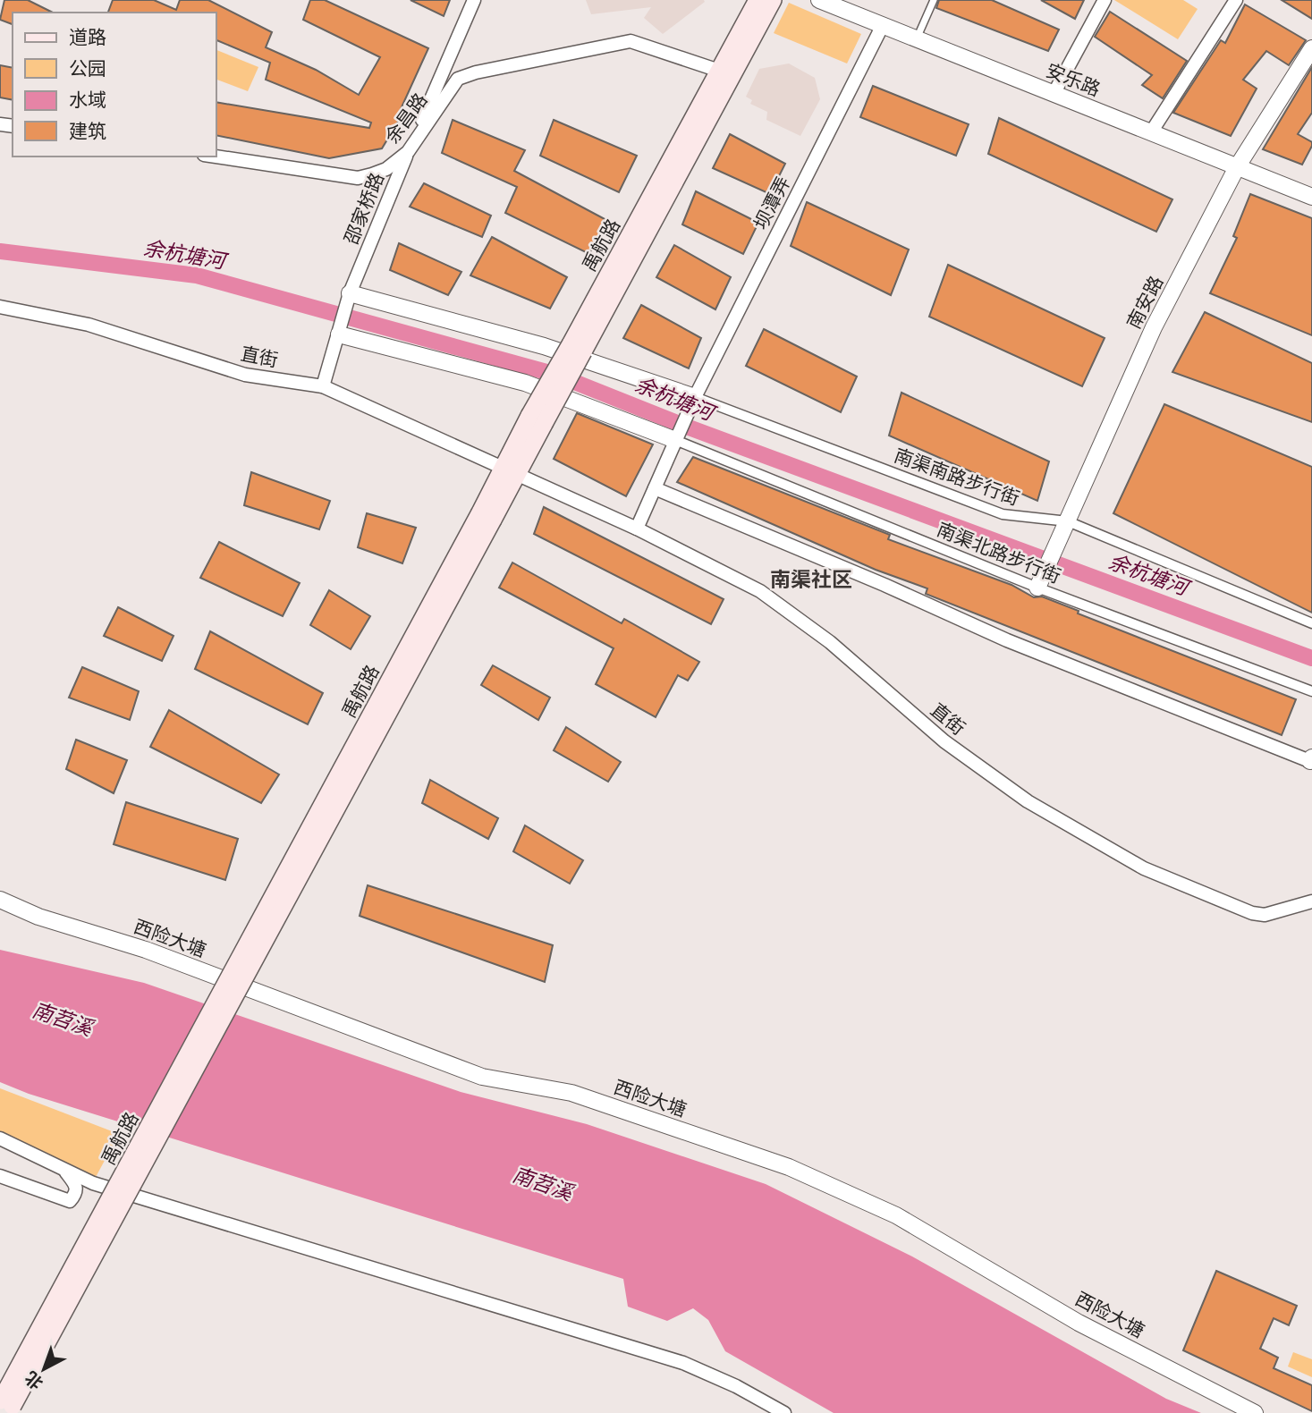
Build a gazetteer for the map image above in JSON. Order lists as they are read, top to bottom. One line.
{"streets":{"main road":["禹航路"],"street":["安乐路","余昌路","坝潭弄","邵家桥路","南安路","直街","南渠南路步行街","南渠北路步行街","西险大塘"]},"crossings":[["安乐路","坝潭弄"],["安乐路","南安路"],["余昌路","邵家桥路"],["余昌路","禹航路"],["坝潭弄","直街"],["坝潭弄","南渠南路步行街"],["坝潭弄","南渠北路步行街"],["邵家桥路","直街"],["禹航路","直街"],["南安路","南渠南路步行街"],["南安路","南渠北路步行街"]],"districts":["南渠社区"],"water":["余杭塘河","南苕溪"],"legend":["道路","公园","水域","建筑"],"north":"bottom left"}
